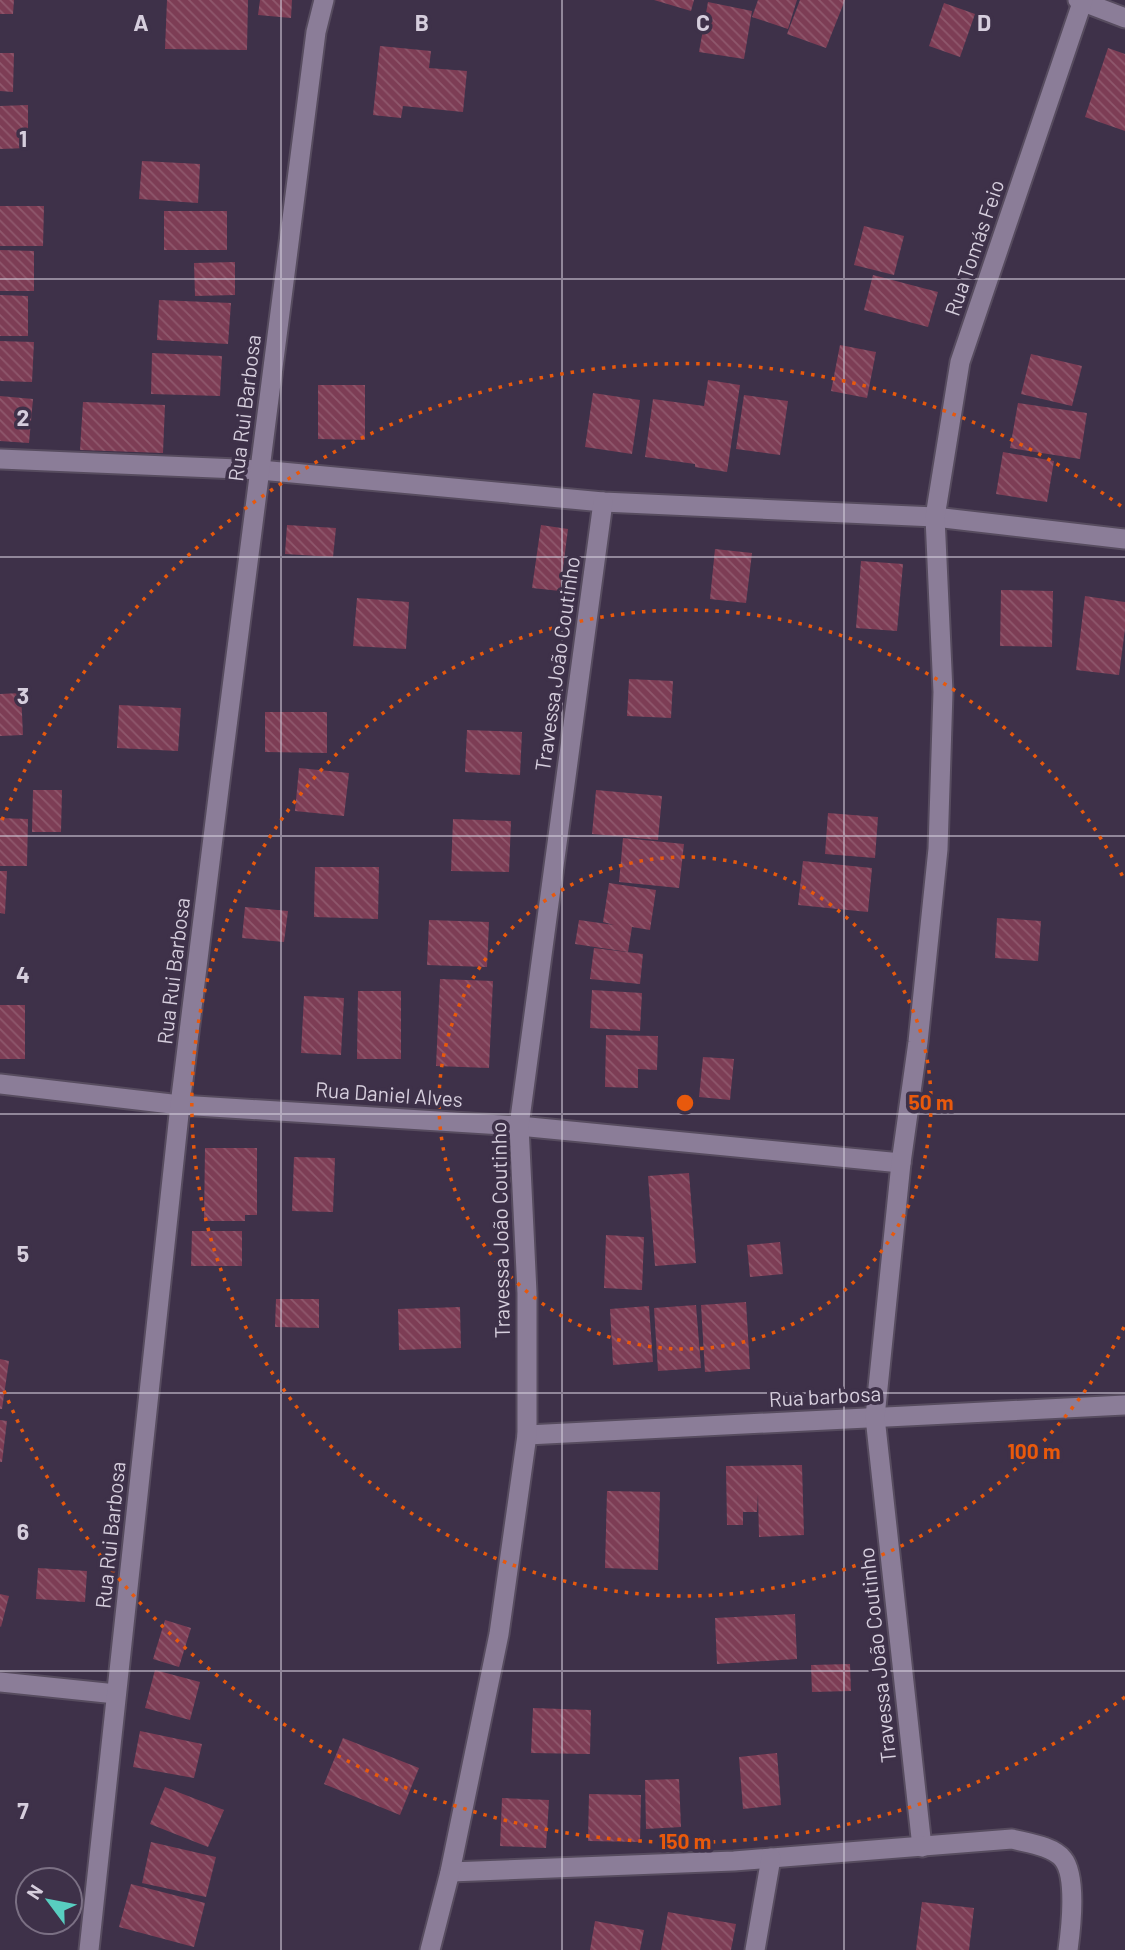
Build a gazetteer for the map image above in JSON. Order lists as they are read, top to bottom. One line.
{"streets":{"street":["Rua Tomás Feio","Rua Rui Barbosa","Travessa João Coutinho","Rua Daniel Alves","Rua barbosa"]},"crossings":[["Rua Tomás Feio","Travessa João Coutinho"],["Rua Tomás Feio","Rua Daniel Alves"],["Rua Rui Barbosa","Rua Daniel Alves"],["Travessa João Coutinho","Rua Daniel Alves"],["Travessa João Coutinho","Rua barbosa"]],"north":"top left","grid":{"columns":["A","B","C","D"],"rows":["1","2","3","4","5","6","7"]},"rings":["50 m","100 m","150 m"]}
